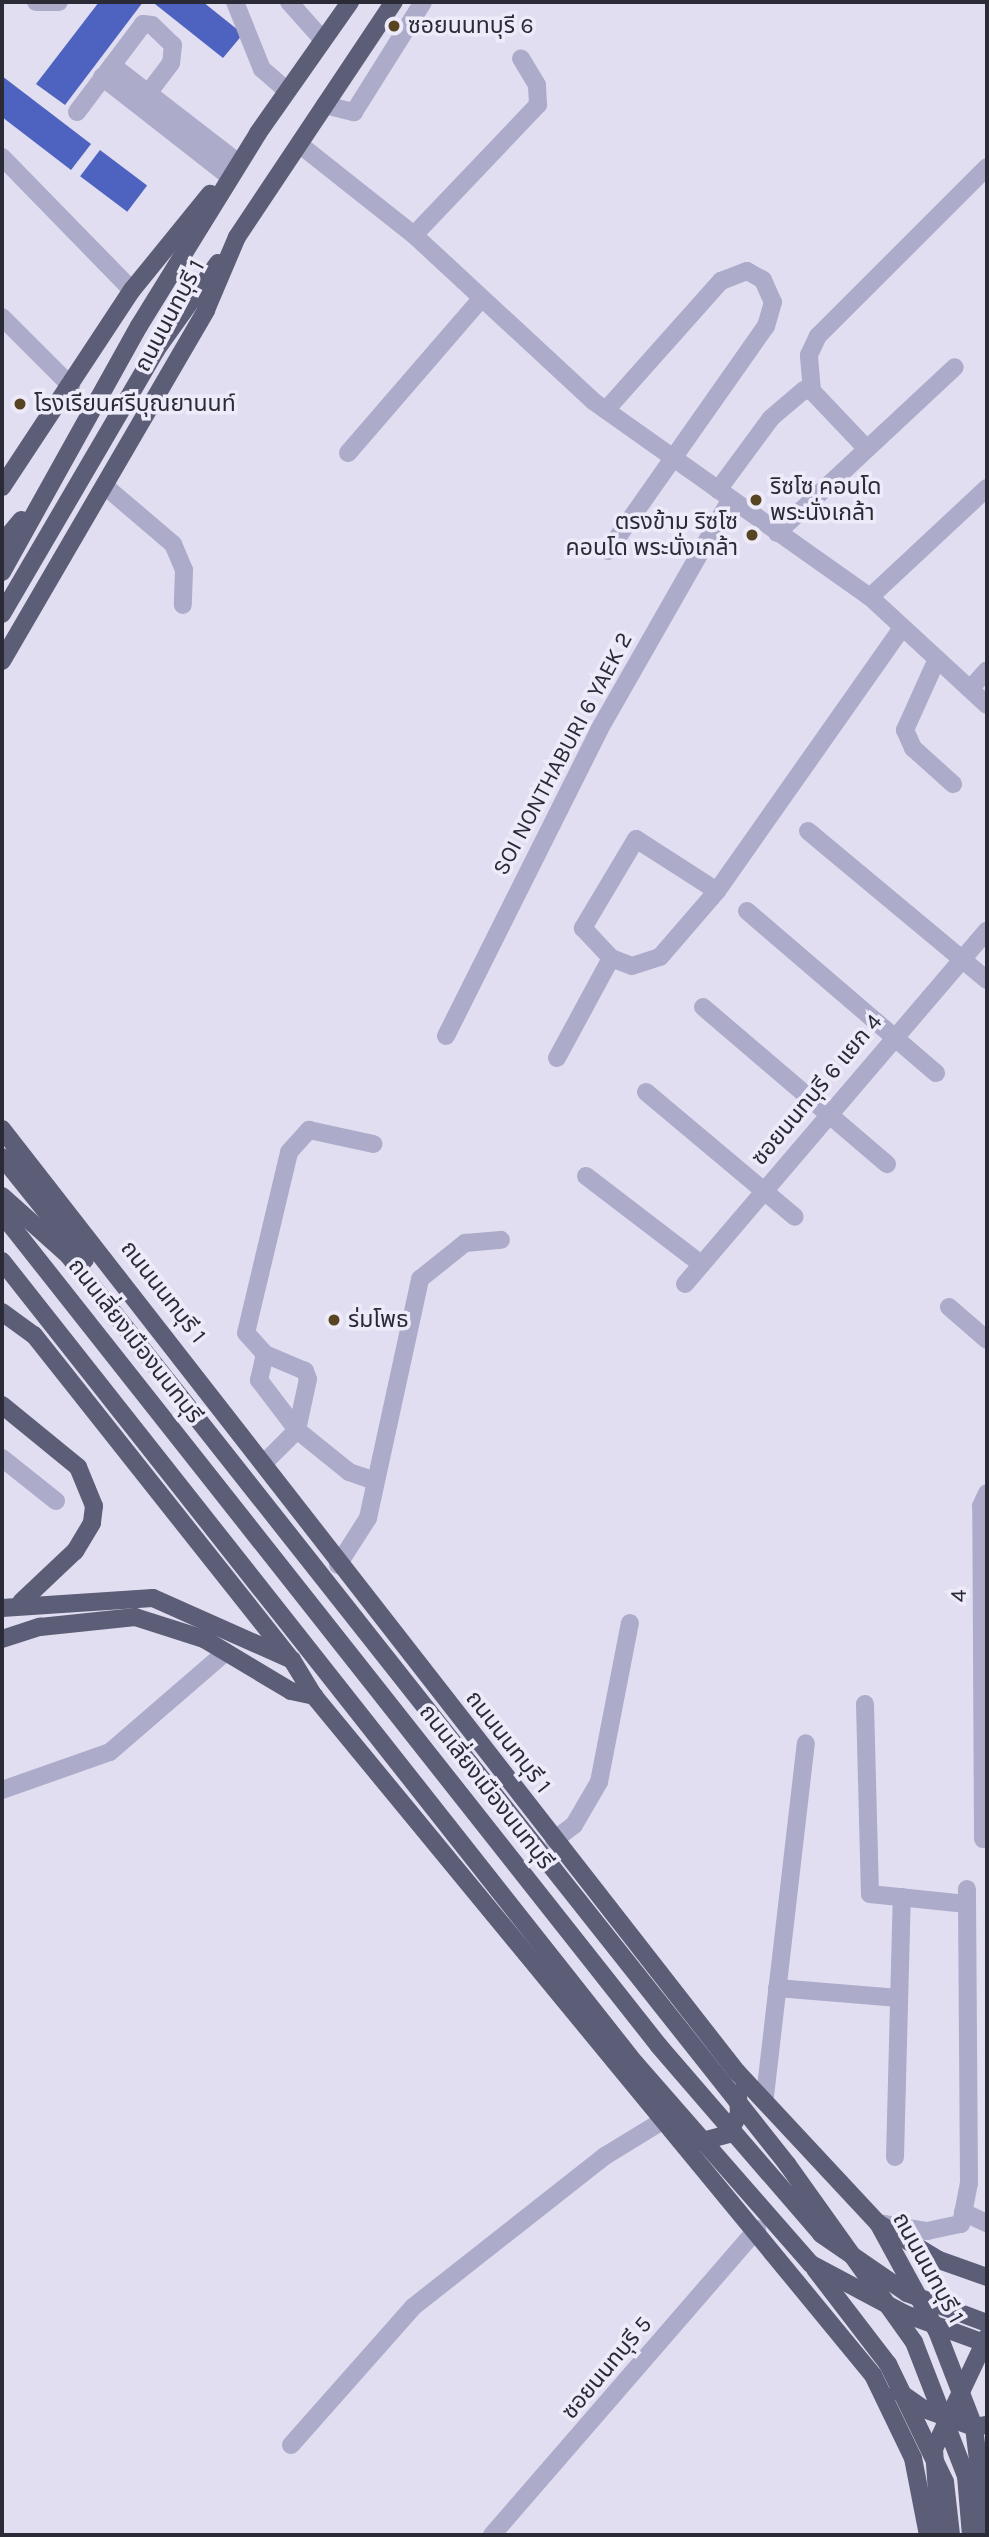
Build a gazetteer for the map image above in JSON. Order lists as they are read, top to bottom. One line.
{"streets":{"main road":["ถนนนนทบุรี 1","ถนนเลี่ยงเมืองนนทบุรี"],"street":["SOI NONTHABURI 6 YAEK 2","ซอยนนทบุรี 6 แยก 4","4","ซอยนนทบุรี 5"]},"places":["ซอยนนทบุรี 6","โรงเรียนศรีบุณยานนท์","ริซโซ คอนโด พระนั่งเกล้า","ตรงข้าม ริซโซ คอนโด พระนั่งเกล้า","ร่มโพธ"]}
